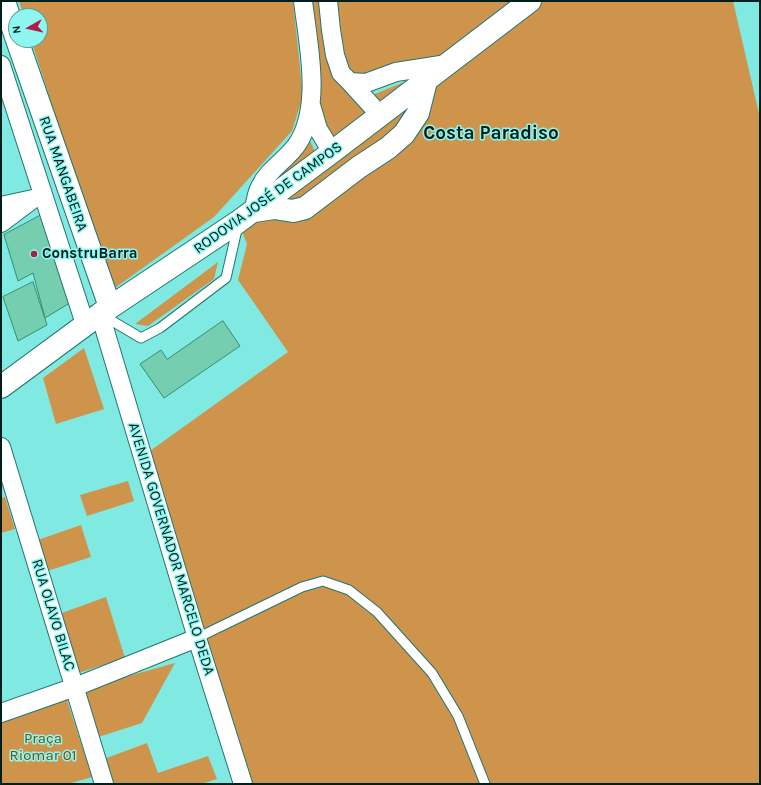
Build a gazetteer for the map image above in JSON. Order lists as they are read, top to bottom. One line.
{"streets":{"street":["RUA MANGABEIRA","RODOVIA JOSÉ DE CAMPOS","AVENIDA GOVERNADOR MARCELO DEDA","RUA OLAVO BILAC"]},"crossings":[["RUA MANGABEIRA","RODOVIA JOSÉ DE CAMPOS"],["RUA MANGABEIRA","AVENIDA GOVERNADOR MARCELO DEDA"],["RODOVIA JOSÉ DE CAMPOS","AVENIDA GOVERNADOR MARCELO DEDA"]],"districts":["Costa Paradiso"],"parks":["Praça Riomar 01"],"places":["ConstruBarra"],"north":"left"}
